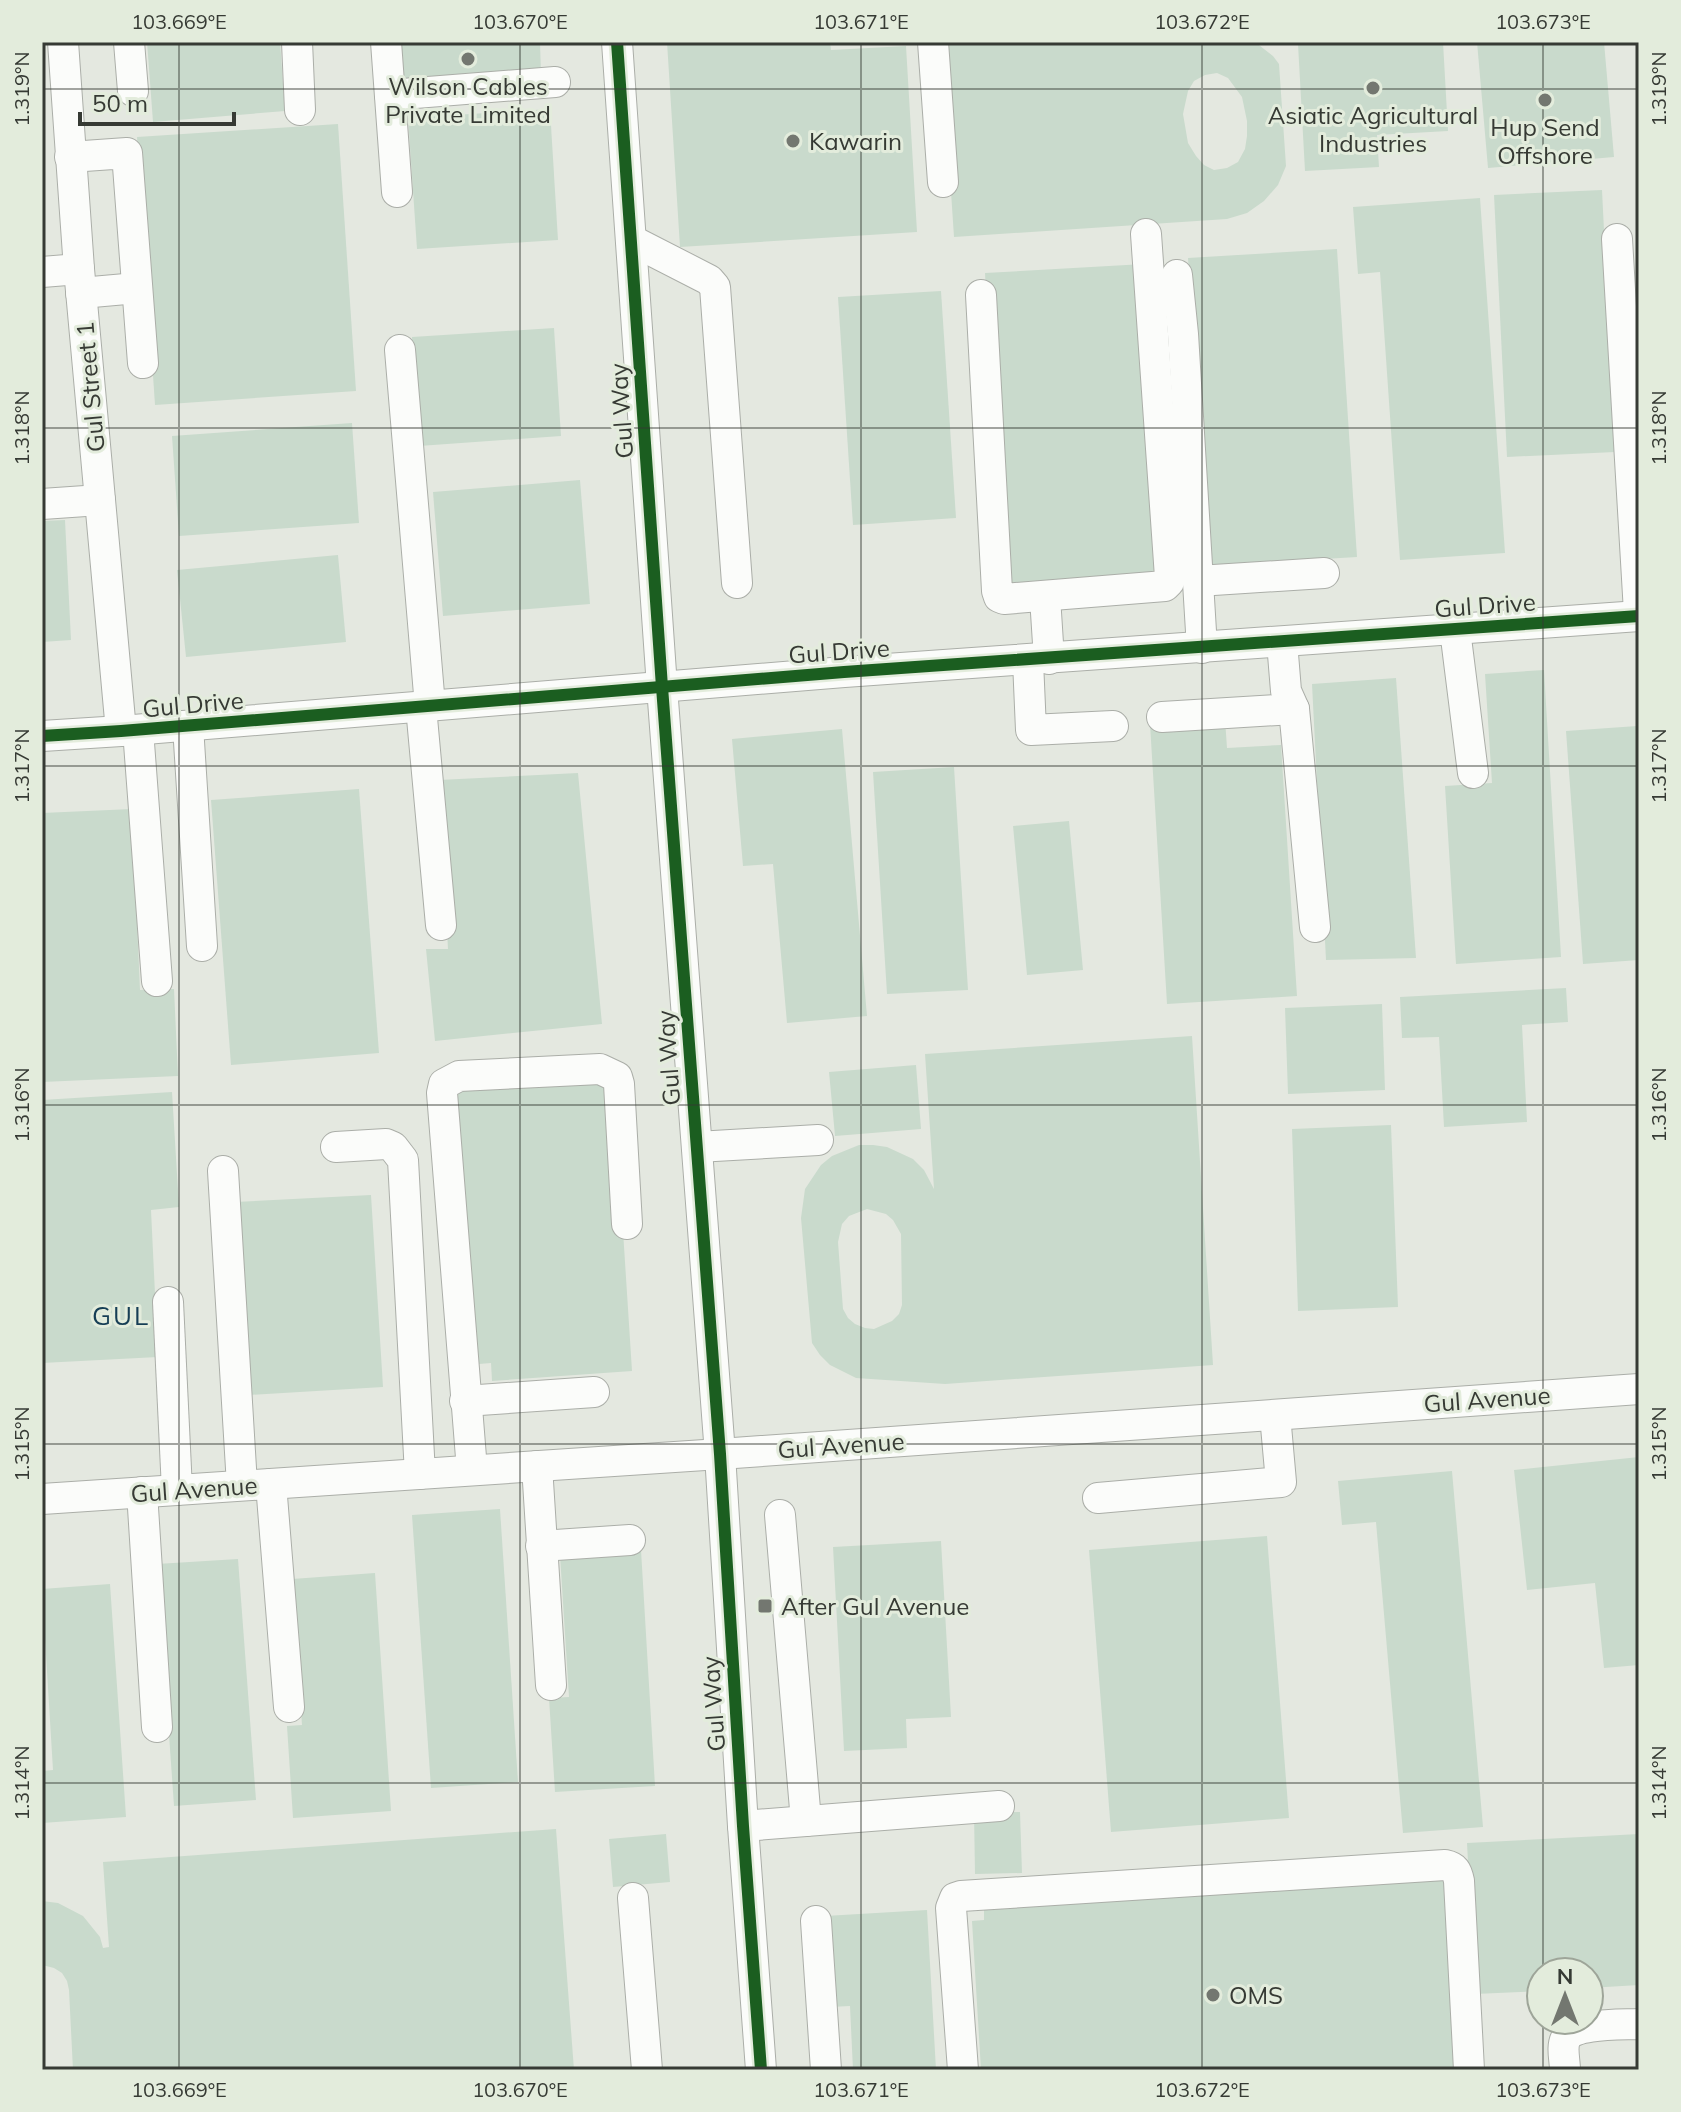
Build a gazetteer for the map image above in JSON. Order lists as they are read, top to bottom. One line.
{"streets":{"street":["Gul Street 1","Gul Way","Gul Drive","Gul Avenue"]},"crossings":[["Gul Street 1","Gul Drive"],["Gul Way","Gul Drive"],["Gul Way","Gul Avenue"]],"districts":["GUL"],"places":{"other":["Wilson Cables Private Limited","Asiatic Agricultural Industries","Hup Send Offshore","Kawarin","OMS"],"transit":["After Gul Avenue"]},"scale_bar":"50 m","north":"top","coordinates":["103.669°E","103.670°E","103.671°E","103.672°E","103.673°E","1.319°N","1.318°N","1.317°N","1.316°N","1.315°N","1.314°N"]}
